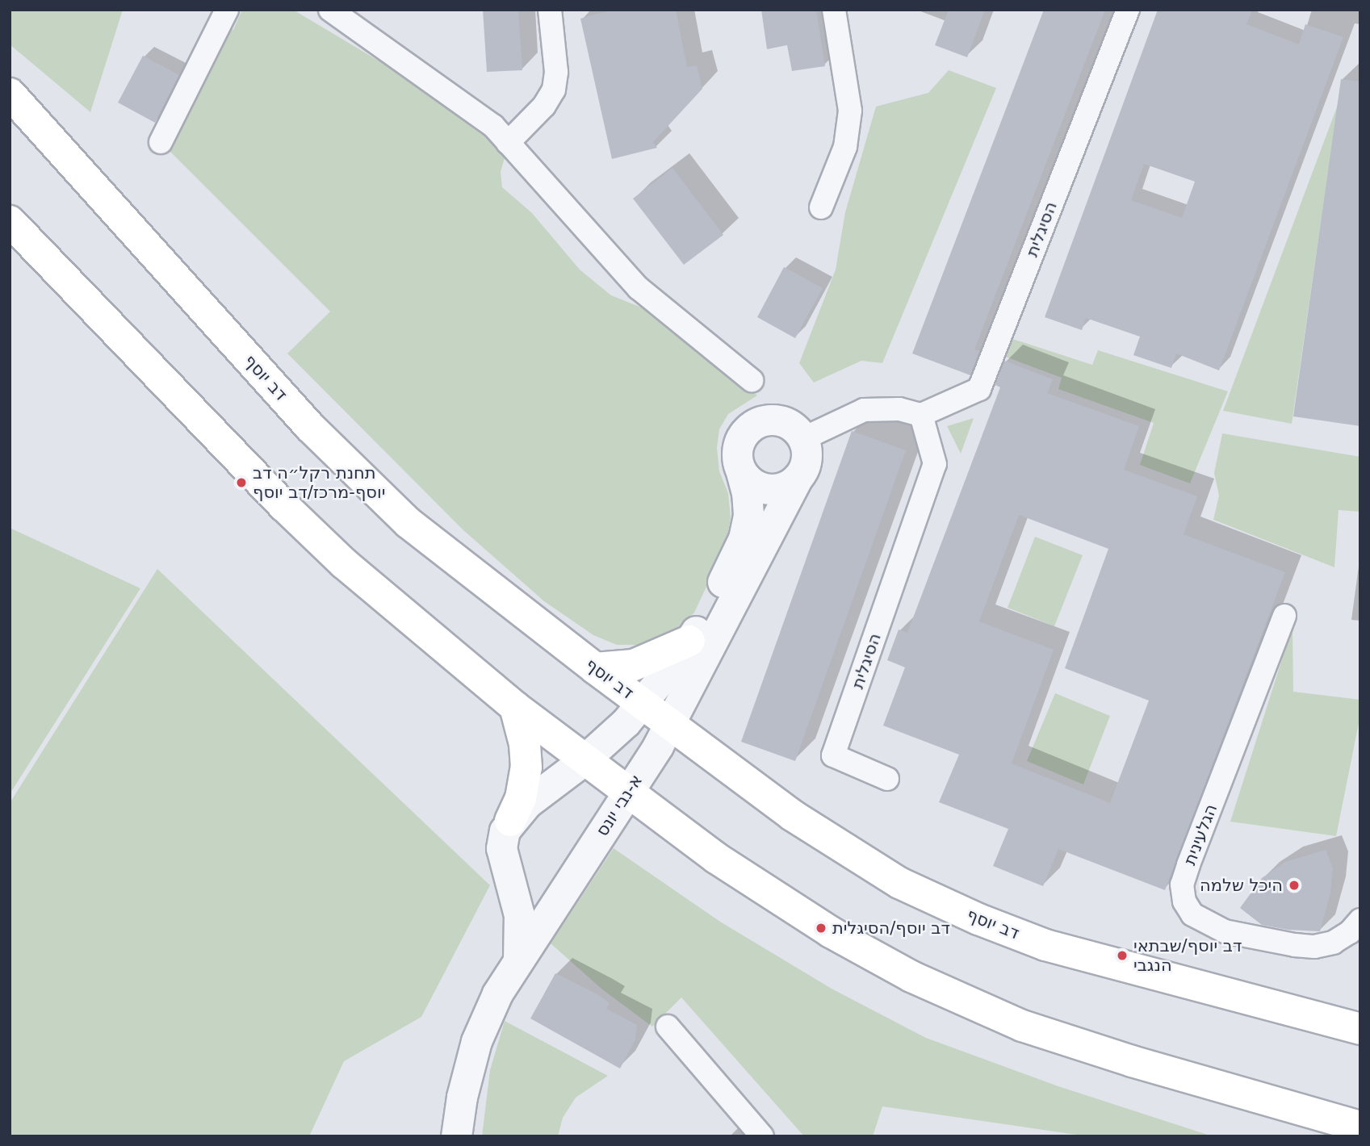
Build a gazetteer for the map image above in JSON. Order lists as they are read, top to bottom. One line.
{"streets":{"main road":["דב יוסף"],"street":["הסיגלית","א-נבי יונס","הגלעינית"]},"crossings":[["דב יוסף","א-נבי יונס"]],"places":["תחנת רקל״ה דב יוסף-מרכז/דב יוסף","היכל שלמה","דב יוסף/הסיגלית","דב יוסף/שבתאי הנגבי"]}
